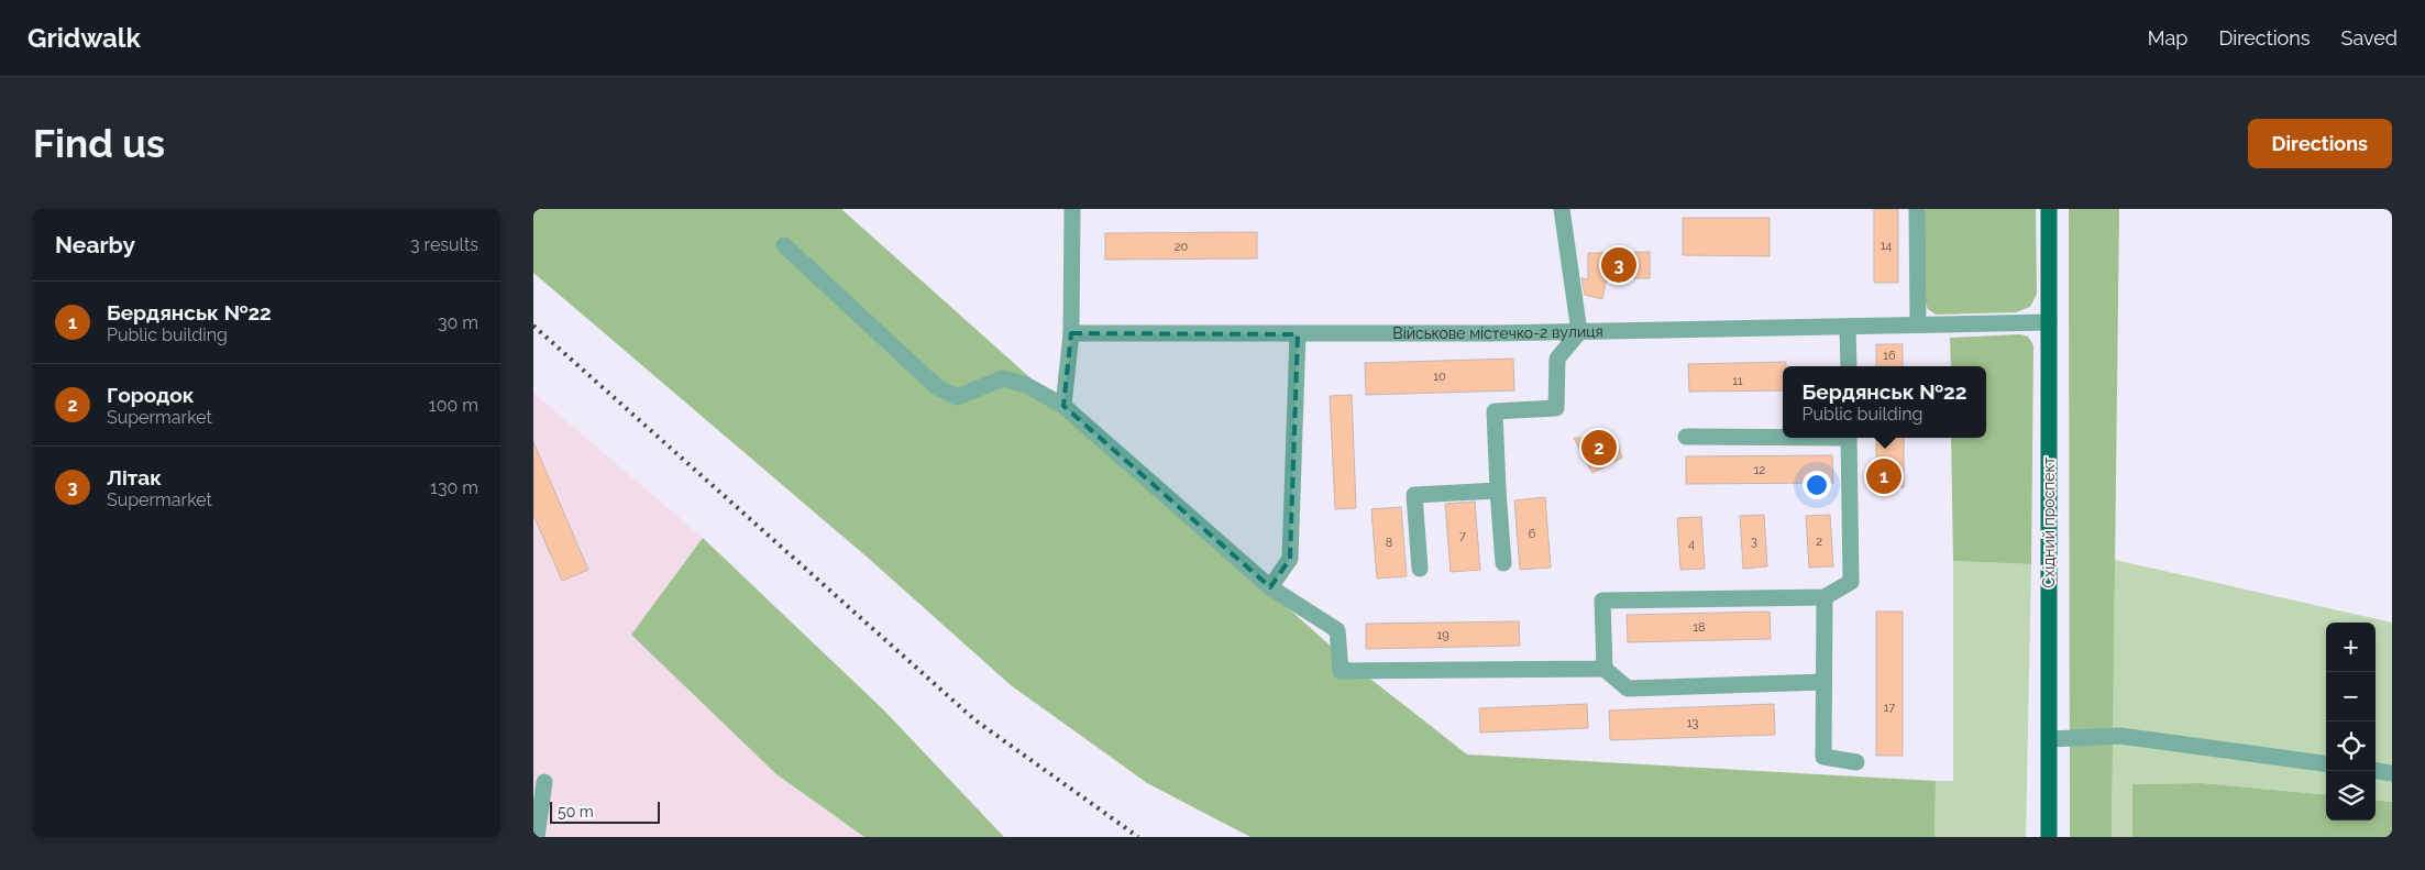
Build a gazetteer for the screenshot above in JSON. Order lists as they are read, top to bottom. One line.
{"streets":{"main road":["Східний проспект"],"street":["Військове містечко-2 вулиця"]},"crossings":[["Військове містечко-2 вулиця","Східний проспект"]],"house_numbers":["14","20","16","10","11","12","6","7","3","2","8","4","18","19","17","13"],"scale_bar":"50 m","page":{"header":"Gridwalk","nav":["Map","Directions","Saved"],"buttons":"Directions","title":"Find us","heading":["Nearby","3 results"],"pins":["3","2","1"],"list":[{"mark":"1","name":"Бердянськ №22","note":"Public building","value":"30 m"},{"mark":"2","name":"Городок","note":"Supermarket","value":"100 m"},{"mark":"3","name":"Літак","note":"Supermarket","value":"130 m"}],"popup":["Бердянськ №22","Public building"],"map_buttons":["+","−"],"scale":"50 m"}}
